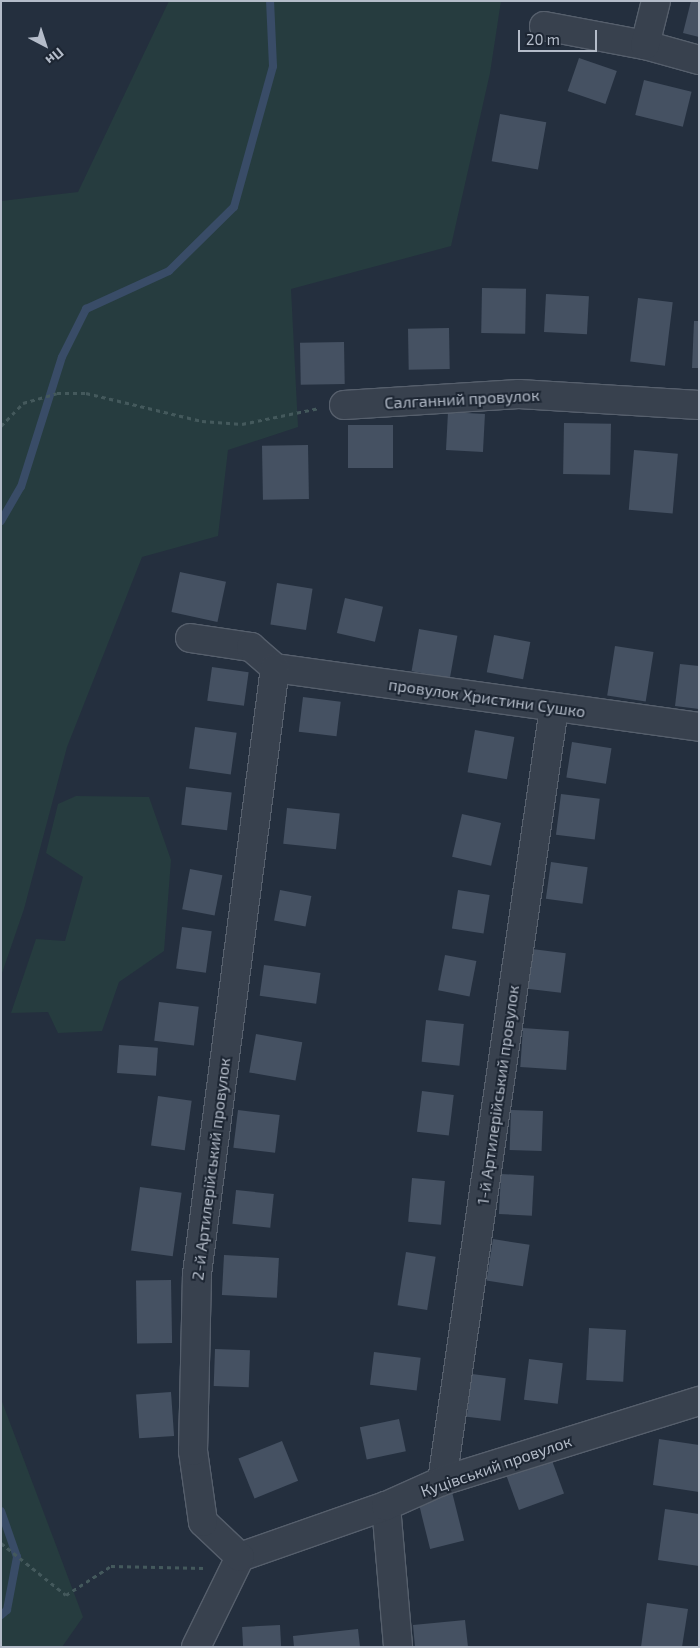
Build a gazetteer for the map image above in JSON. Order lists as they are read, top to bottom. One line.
{"streets":{"street":["Салганний провулок","провулок Христини Сушко","1-й Артилерійський провулок","2-й Артилерійський провулок","Куцівський провулок"]},"crossings":[["провулок Христини Сушко","1-й Артилерійський провулок"],["провулок Христини Сушко","2-й Артилерійський провулок"],["1-й Артилерійський провулок","Куцівський провулок"],["2-й Артилерійський провулок","Куцівський провулок"]],"scale_bar":"20 m","north":"bottom right"}
